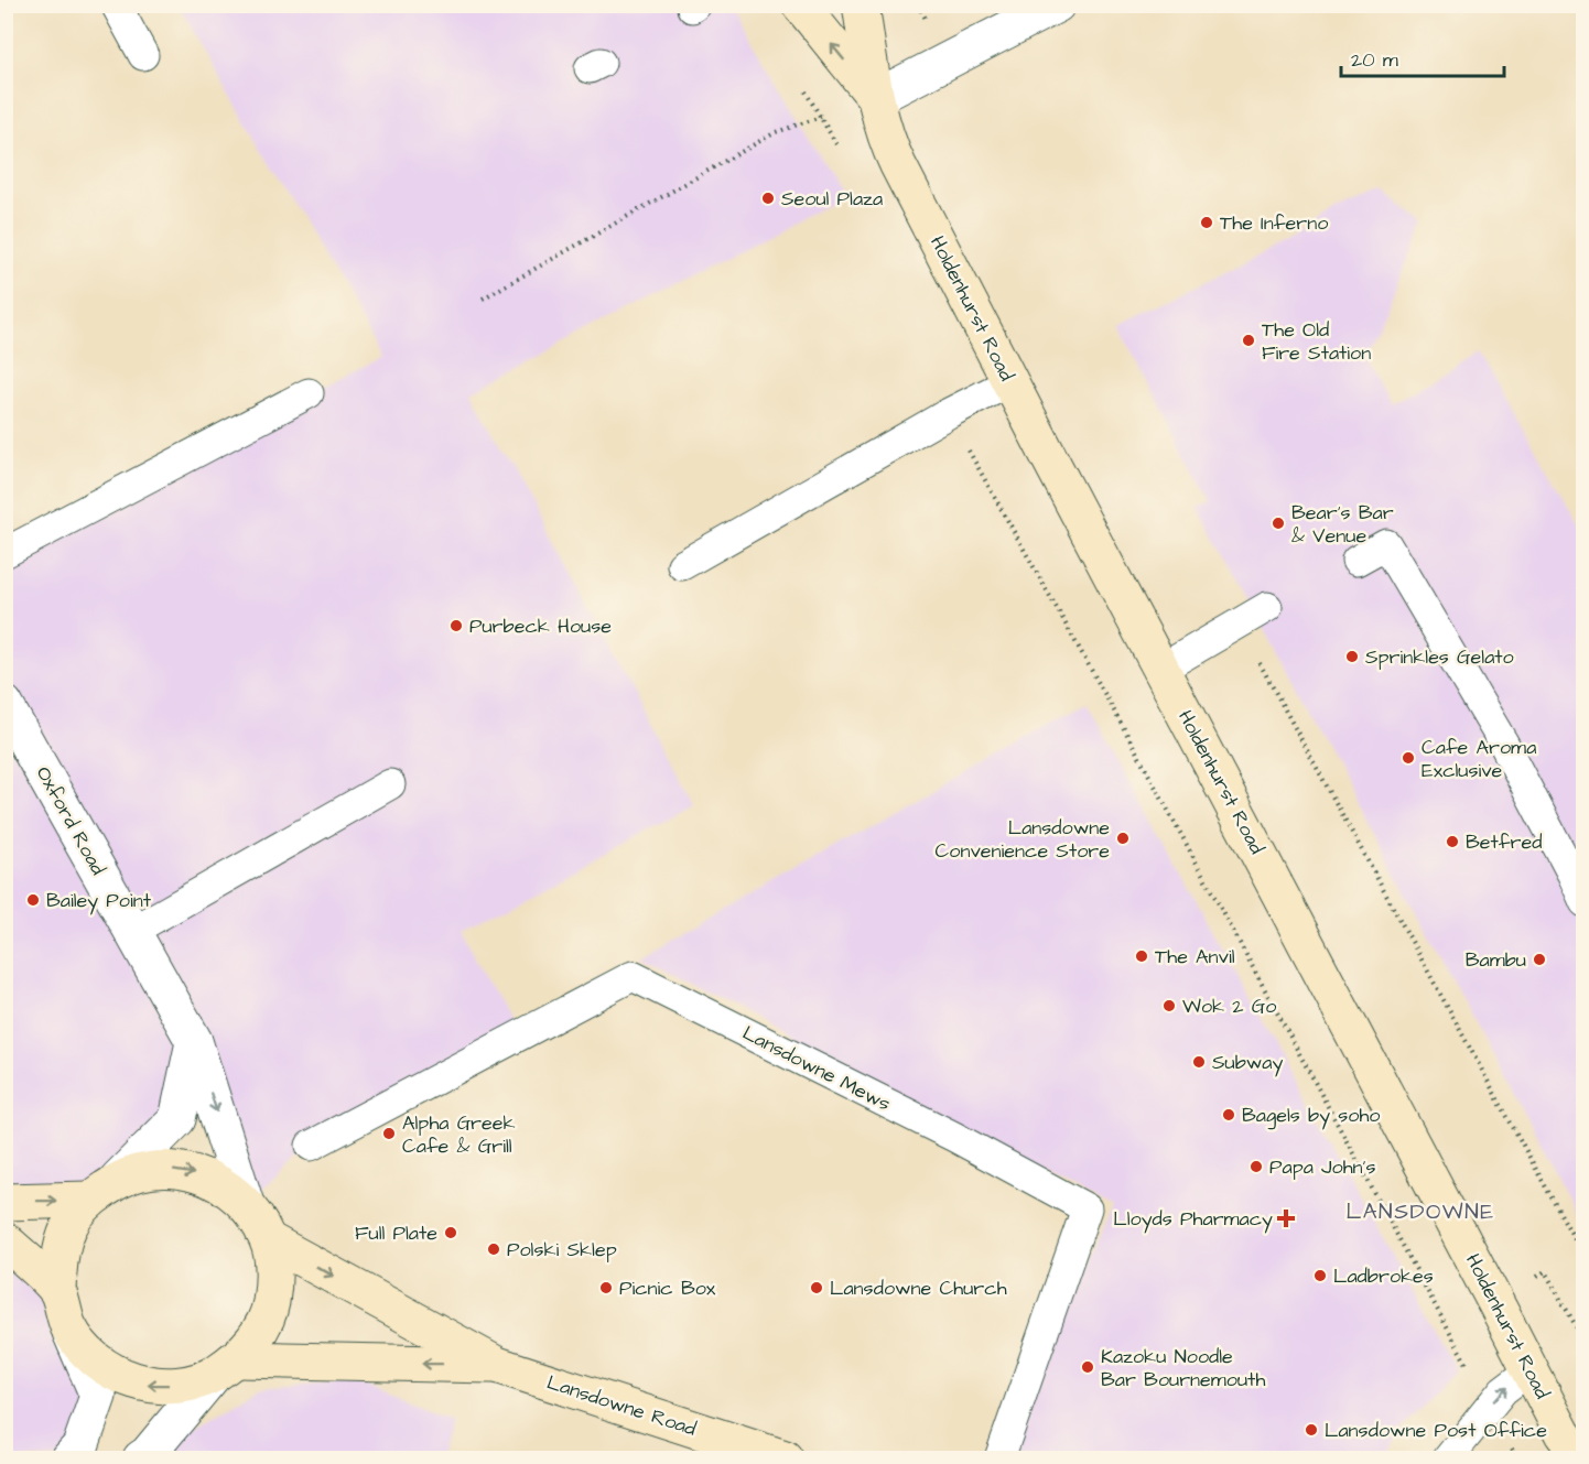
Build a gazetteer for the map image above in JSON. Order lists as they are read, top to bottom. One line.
{"streets":{"main road":["Holdenhurst Road","Lansdowne Road"],"street":["Oxford Road"],"lane":["Lansdowne Mews"]},"crossings":[["Oxford Road","Lansdowne Road"]],"districts":["LANSDOWNE"],"places":{"other":["Seoul Plaza","The Inferno","The Old Fire Station","Bear's Bar & Venue","Purbeck House","Sprinkles Gelato","Cafe Aroma Exclusive","Lansdowne Convenience Store","Betfred","Bailey Point","The Anvil","Bambu","Wok 2 Go","Subway","Bagels by soho","Alpha Greek Cafe & Grill","Papa John's","Full Plate","Polski Sklep","Ladbrokes","Picnic Box","Lansdowne Church","Kazoku Noodle Bar Bournemouth","Lansdowne Post Office"],"health":["Lloyds Pharmacy"]},"scale_bar":"20 m"}
